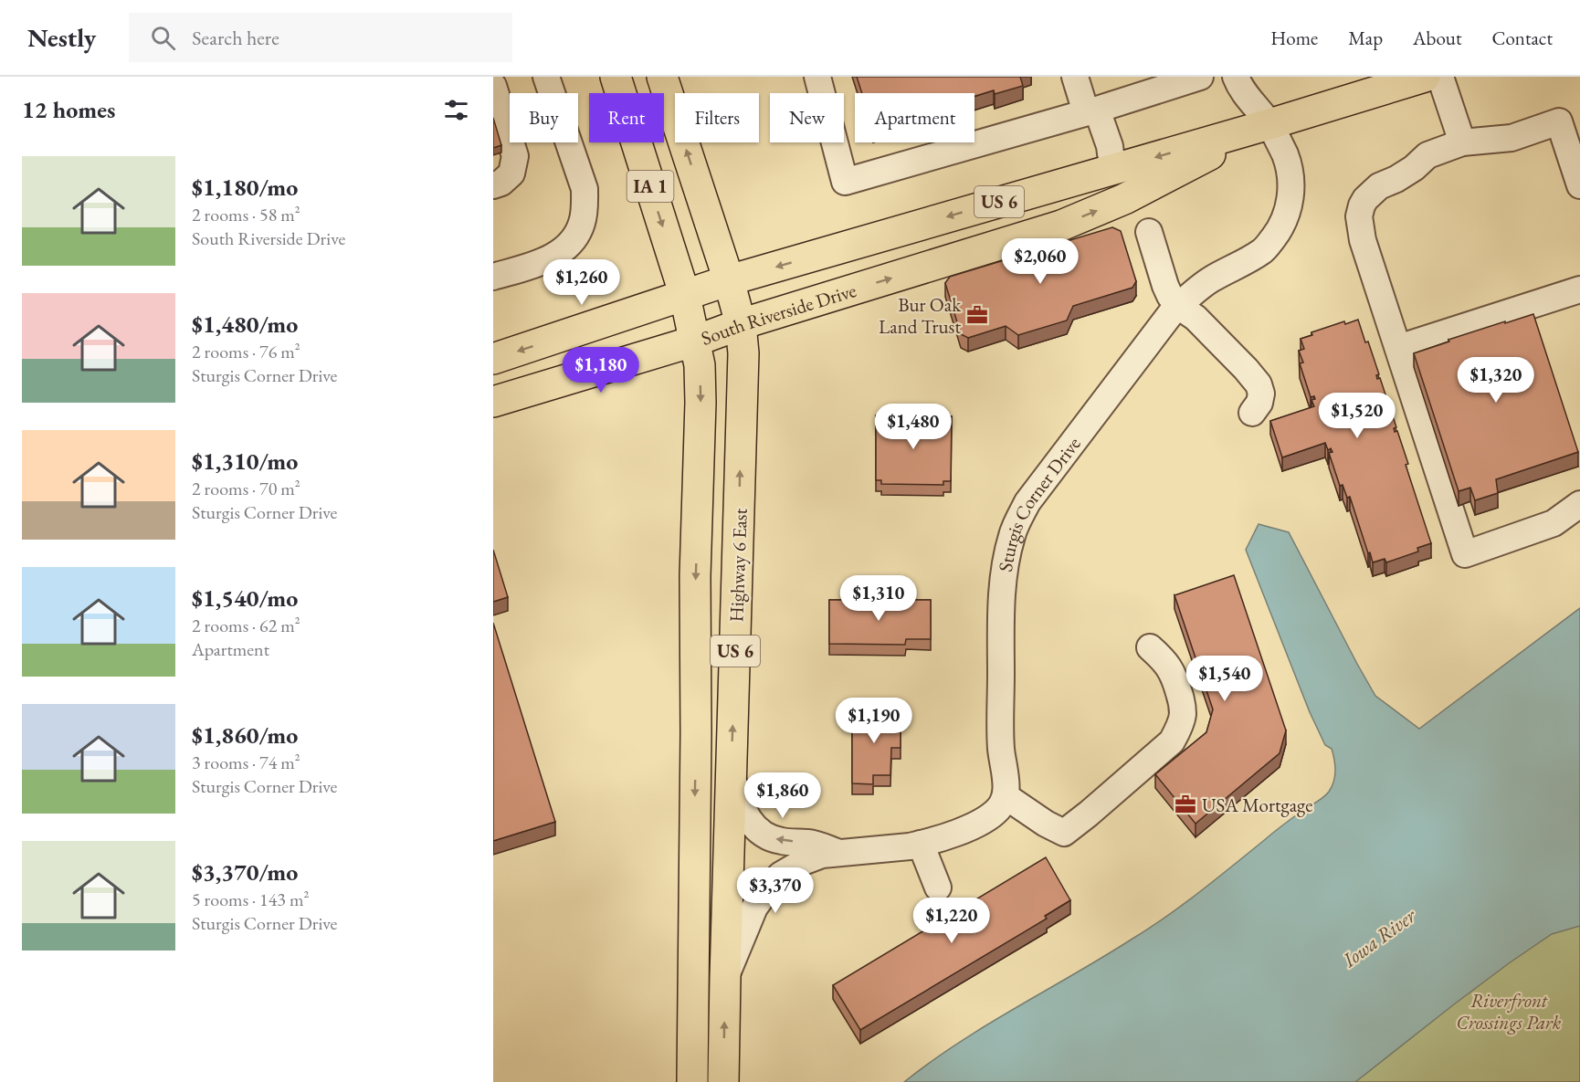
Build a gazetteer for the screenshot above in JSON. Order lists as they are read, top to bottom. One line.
{"streets":{"main road":["IA 1","US 6","South Riverside Drive","Highway 6 East"],"street":["Sturgis Corner Drive"]},"crossings":[["IA 1","US 6"],["IA 1","South Riverside Drive"],["IA 1","Highway 6 East"],["US 6","South Riverside Drive"],["South Riverside Drive","Sturgis Corner Drive"],["South Riverside Drive","Highway 6 East"]],"water":["Iowa River"],"parks":["Riverfront Crossings Park"],"places":{"office":["Bur Oak Land Trust","USA Mortgage"]},"page":{"header":"Nestly","search":"Search here","nav":["Home","Map","About","Contact"],"heading":"12 homes","chip":["Buy","Rent","Filters","New","Apartment"],"list":[{"name":"$1,180/mo","note":"2 rooms · 58 m² · South Riverside Drive"},{"name":"$1,480/mo","note":"2 rooms · 76 m² · Sturgis Corner Drive"},{"name":"$1,310/mo","note":"2 rooms · 70 m² · Sturgis Corner Drive"},{"name":"$1,540/mo","note":"2 rooms · 62 m² · Apartment"},{"name":"$1,860/mo","note":"3 rooms · 74 m² · Sturgis Corner Drive"},{"name":"$3,370/mo","note":"5 rooms · 143 m² · Sturgis Corner Drive"}],"price":["$2,060","$1,260","$1,180","$1,320","$1,520","$1,480","$1,310","$1,540","$1,190","$1,860","$3,370","$1,220"]}}
